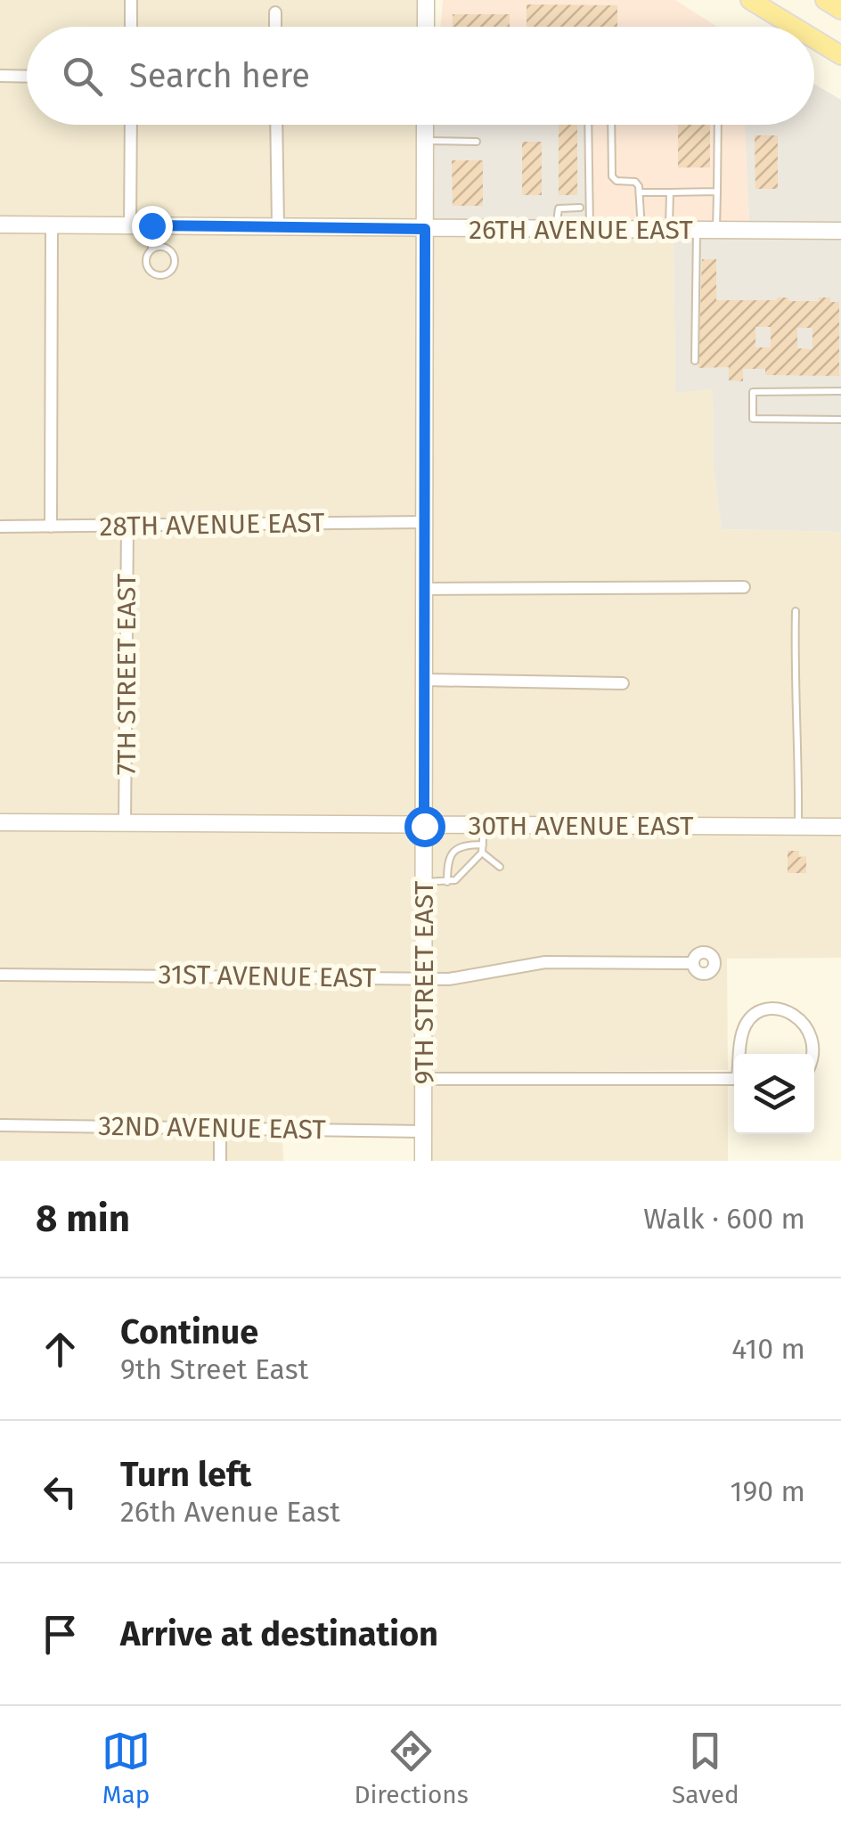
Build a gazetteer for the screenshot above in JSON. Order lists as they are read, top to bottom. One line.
{"streets":{"street":["26TH AVENUE EAST","28TH AVENUE EAST","7TH STREET EAST","30TH AVENUE EAST","31ST AVENUE EAST","9TH STREET EAST","32ND AVENUE EAST"]},"crossings":[["26TH AVENUE EAST","9TH STREET EAST"],["28TH AVENUE EAST","7TH STREET EAST"],["28TH AVENUE EAST","9TH STREET EAST"],["7TH STREET EAST","30TH AVENUE EAST"],["30TH AVENUE EAST","9TH STREET EAST"],["31ST AVENUE EAST","9TH STREET EAST"],["9TH STREET EAST","32ND AVENUE EAST"]],"page":{"search":"Search here","heading":["8 min","Walk · 600 m"],"list":[["Continue","9th Street East","410 m"],["Turn left","26th Avenue East","190 m"],"Arrive at destination"],"nav":["Map","Directions","Saved"]}}
